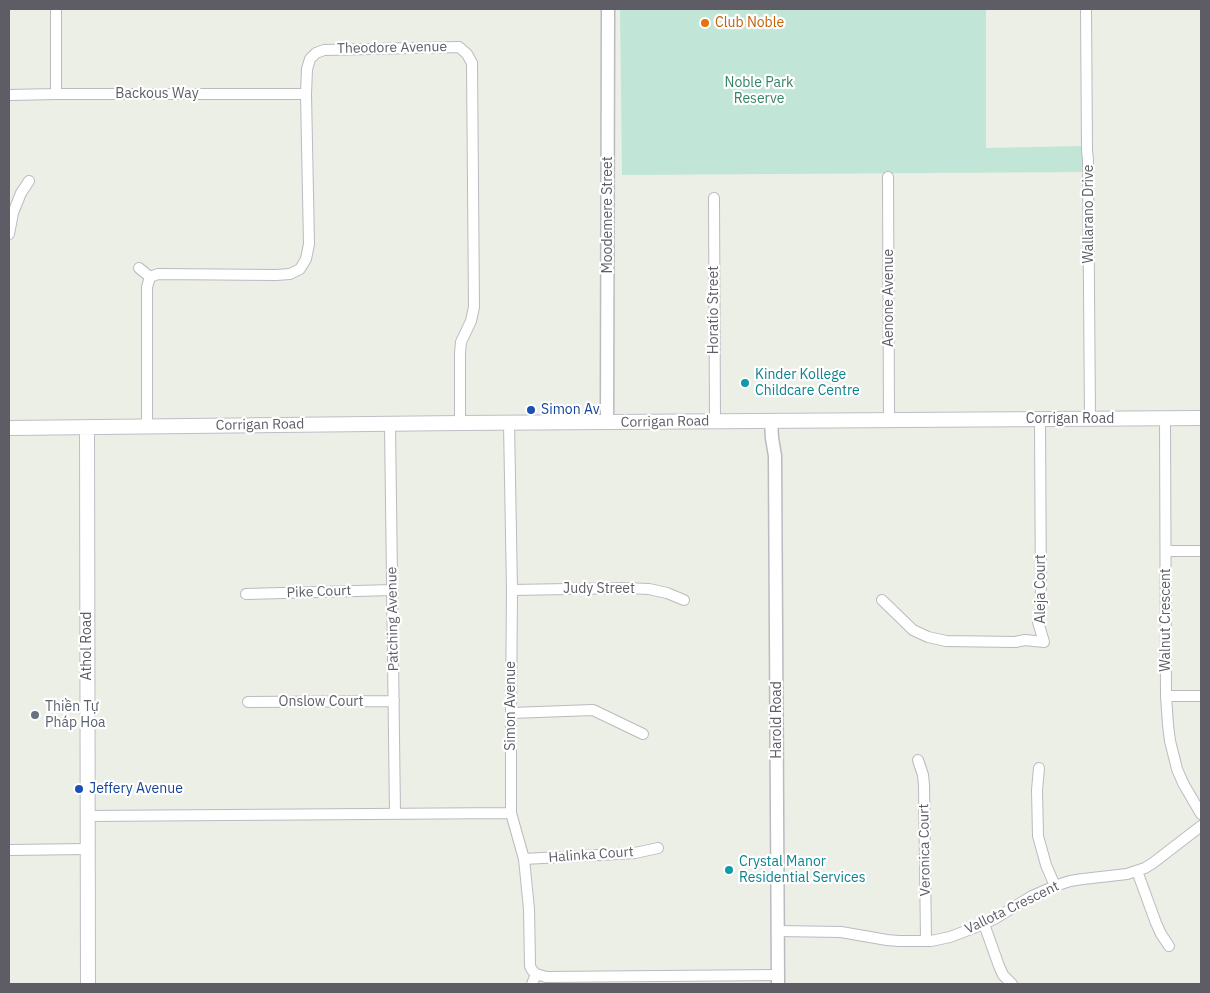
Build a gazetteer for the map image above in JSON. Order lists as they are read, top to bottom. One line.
{"streets":{"main road":["Corrigan Road","Athol Road"],"street":["Theodore Avenue","Backous Way","Wallarano Drive","Moodemere Street","Aenone Avenue","Horatio Street","Judy Street","Aleja Court","Pike Court","Patching Avenue","Walnut Crescent","Onslow Court","Simon Avenue","Harold Road","Veronica Court","Halinka Court","Vallota Crescent"]},"crossings":[["Theodore Avenue","Backous Way"],["Theodore Avenue","Corrigan Road"],["Wallarano Drive","Corrigan Road"],["Moodemere Street","Corrigan Road"],["Aenone Avenue","Corrigan Road"],["Horatio Street","Corrigan Road"],["Corrigan Road","Aleja Court"],["Corrigan Road","Patching Avenue"],["Corrigan Road","Walnut Crescent"],["Corrigan Road","Athol Road"],["Corrigan Road","Simon Avenue"],["Corrigan Road","Harold Road"],["Judy Street","Simon Avenue"],["Pike Court","Patching Avenue"],["Patching Avenue","Onslow Court"],["Simon Avenue","Halinka Court"],["Harold Road","Vallota Crescent"],["Veronica Court","Vallota Crescent"]],"parks":["Noble Park Reserve"],"places":["Club Noble","Kinder Kollege Childcare Centre","Simon Av","Thiền Tự Pháp Hoa","Jeffery Avenue","Crystal Manor Residential Services"]}
